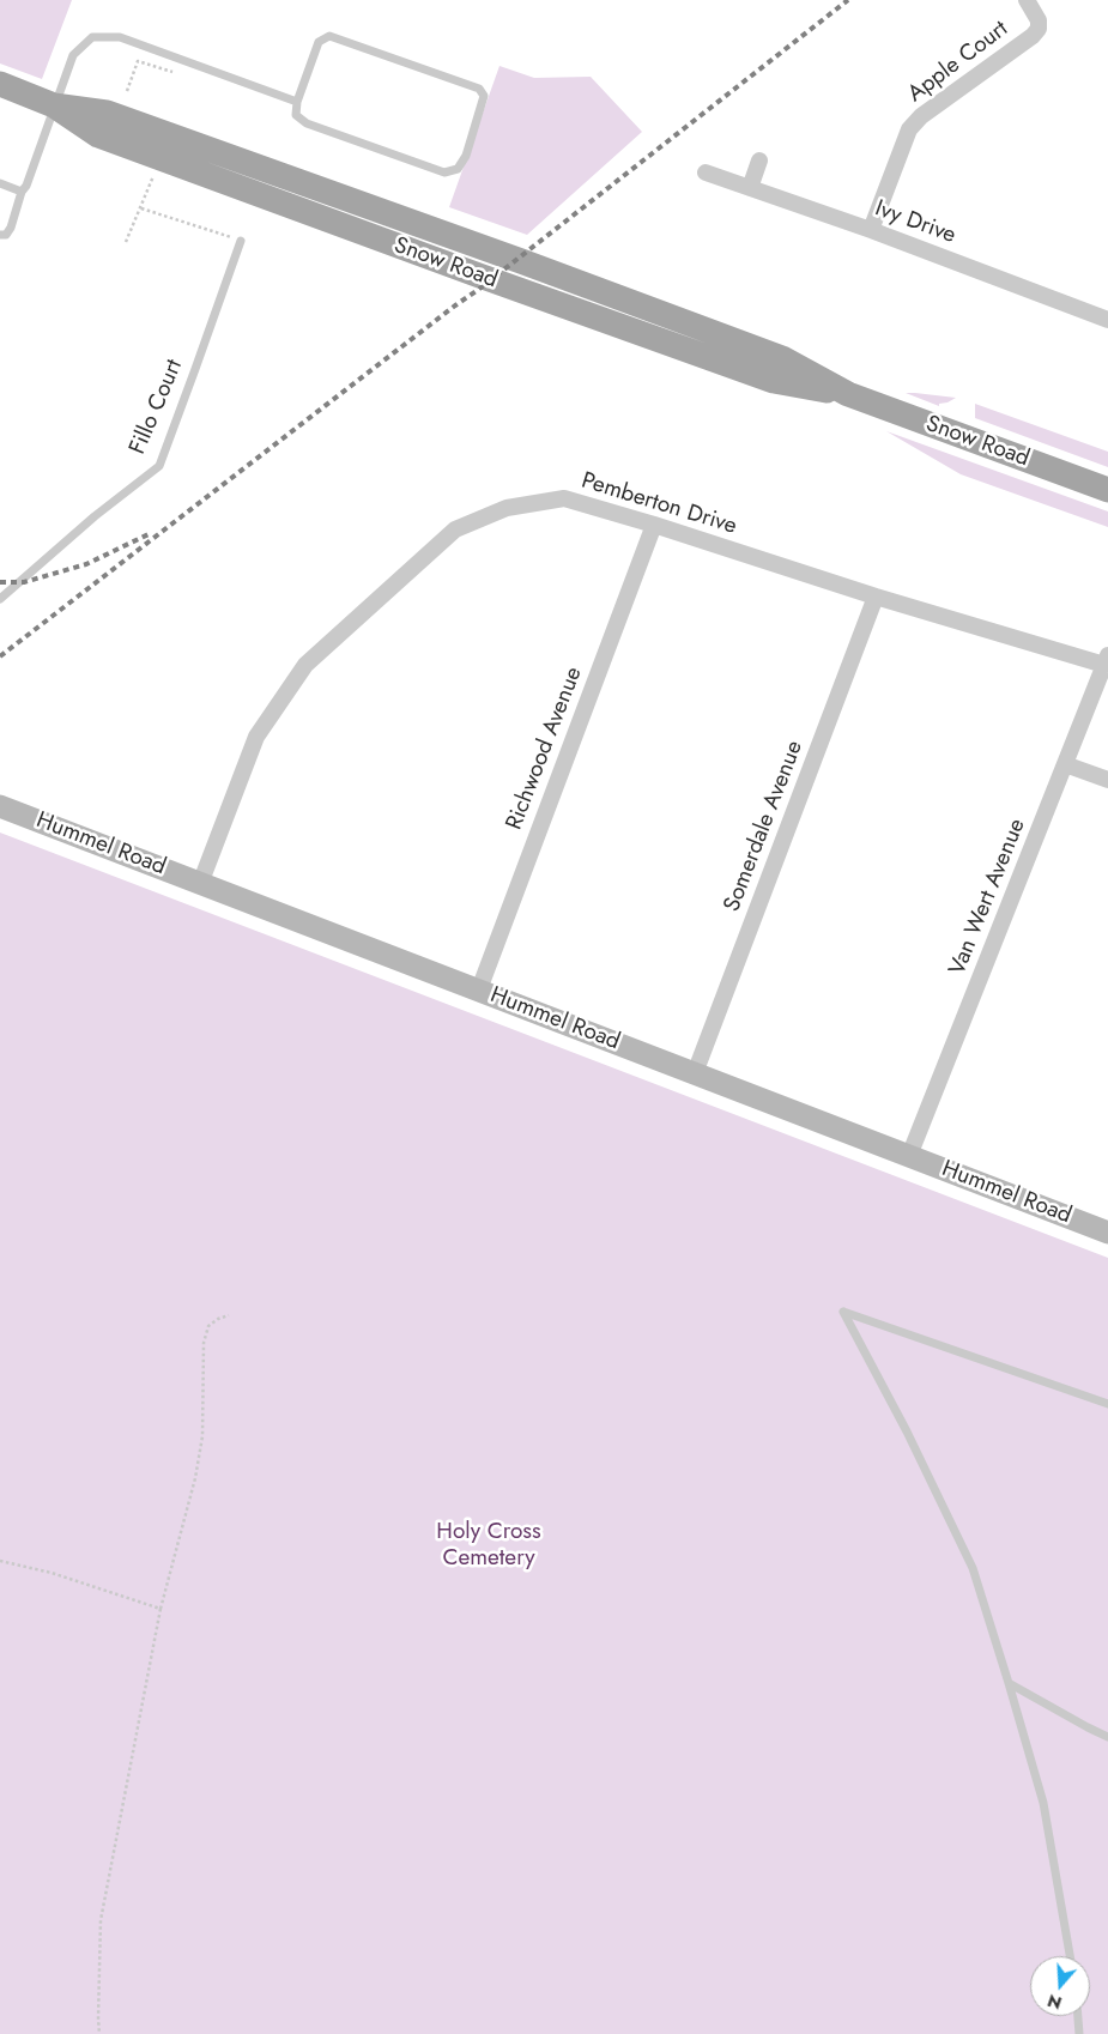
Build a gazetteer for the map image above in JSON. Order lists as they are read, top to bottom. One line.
{"streets":{"main road":["Snow Road"],"street":["Apple Court","Ivy Drive","Pemberton Drive","Richwood Avenue","Somerdale Avenue","Hummel Road","Van Wert Avenue"],"lane":["Fillo Court"]},"crossings":[["Apple Court","Ivy Drive"],["Pemberton Drive","Richwood Avenue"],["Pemberton Drive","Somerdale Avenue"],["Pemberton Drive","Hummel Road"],["Pemberton Drive","Van Wert Avenue"],["Richwood Avenue","Hummel Road"],["Somerdale Avenue","Hummel Road"],["Hummel Road","Van Wert Avenue"]],"parks":["Holy Cross Cemetery"],"north":"bottom"}
